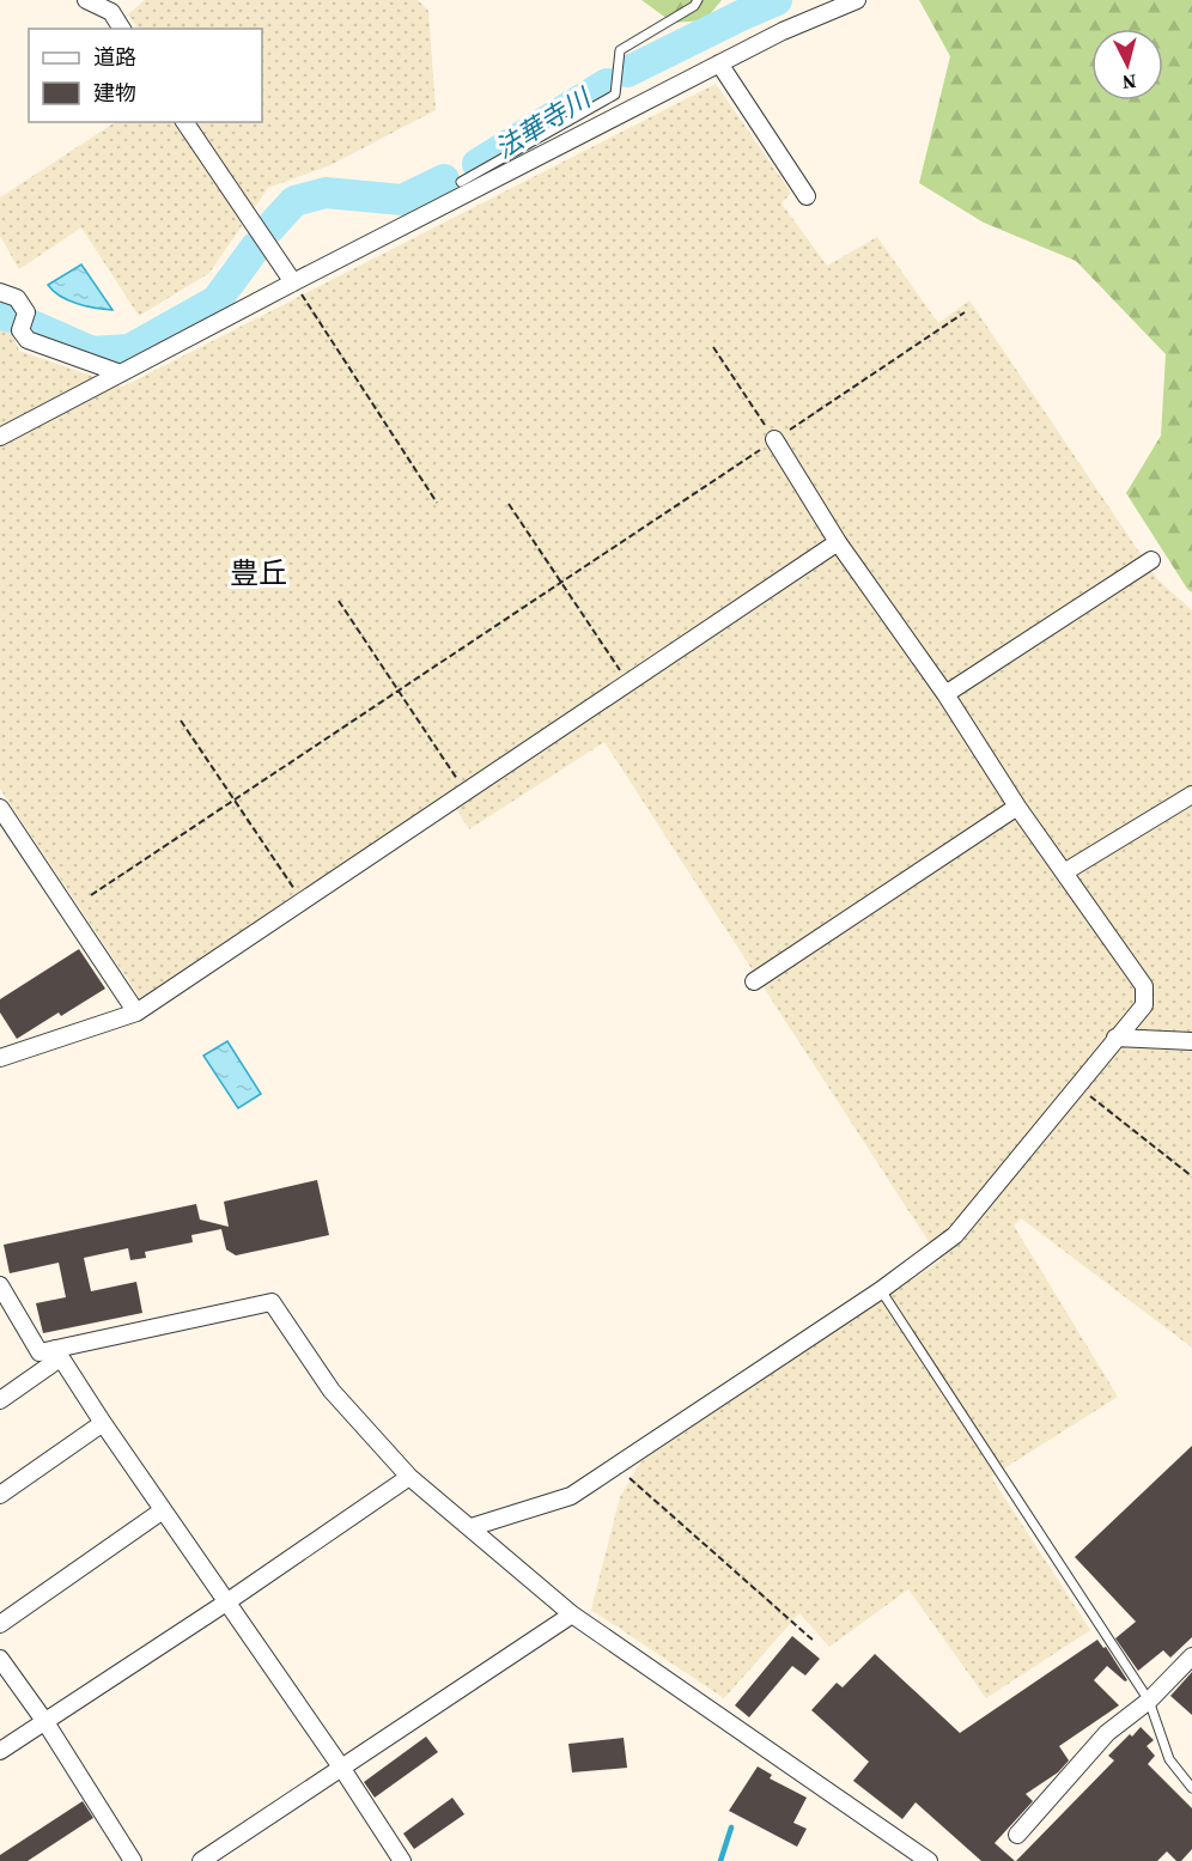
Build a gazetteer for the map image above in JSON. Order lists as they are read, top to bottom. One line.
{"districts":["豊丘"],"water":["法華寺川"],"legend":["道路","建物"],"north":"bottom"}
